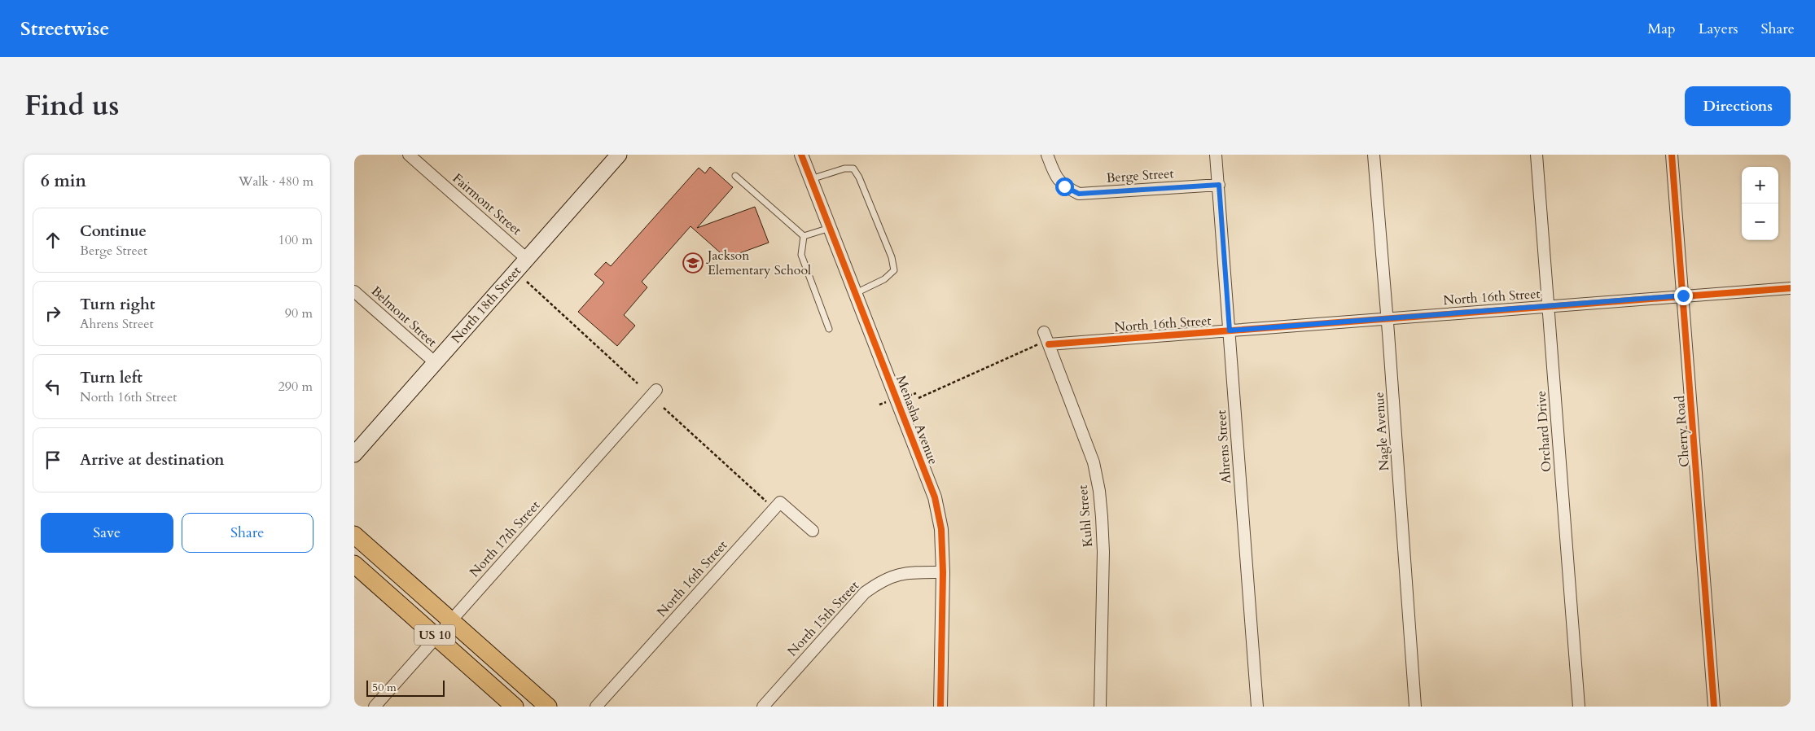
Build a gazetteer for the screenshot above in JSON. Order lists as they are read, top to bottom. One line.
{"streets":{"main road":["North 18th Street","US 10"],"street":["Berge Street","Fairmont Street","North 16th Street","Belmont Street","Menasha Avenue","Nagle Avenue","Orchard Drive","Cherry Road","Ahrens Street","Kuhl Street","North 17th Street","North 15th Street"]},"crossings":[["Berge Street","Ahrens Street"],["Fairmont Street","North 18th Street"],["North 16th Street","Nagle Avenue"],["North 16th Street","Orchard Drive"],["North 16th Street","Cherry Road"],["North 16th Street","Ahrens Street"],["North 16th Street","Kuhl Street"],["North 18th Street","Belmont Street"],["Menasha Avenue","North 15th Street"],["North 17th Street","US 10"]],"places":{"school or university":["Jackson Elementary School"]},"scale_bar":"50 m","page":{"header":"Streetwise","nav":["Map","Layers","Share"],"title":"Find us","buttons":["Directions",["Save","Share"]],"heading":["6 min","Walk · 480 m"],"map_buttons":["+","−"],"list":[["Continue","Berge Street","100 m"],["Turn right","Ahrens Street","90 m"],["Turn left","North 16th Street","290 m"],"Arrive at destination"],"scale":"50 m"}}
